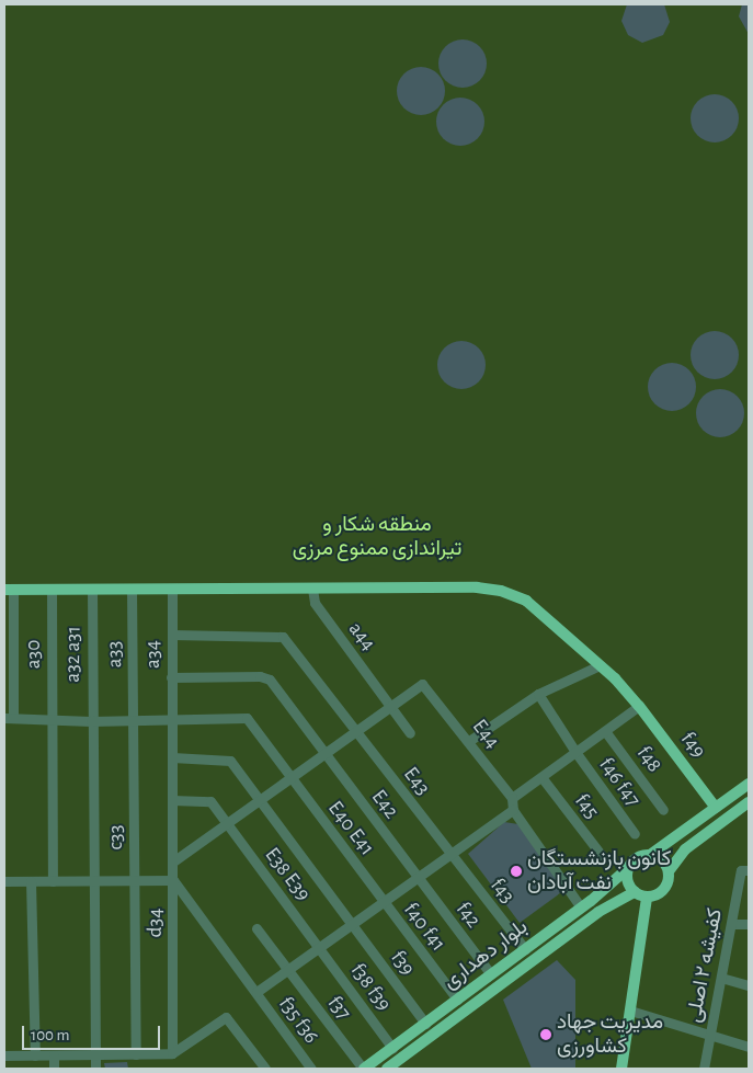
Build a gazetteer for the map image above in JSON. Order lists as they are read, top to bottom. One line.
{"streets":{"main road":["f49","بلوار دهداری"],"street":["a44","a30","a32 a31","a33","a34","E44","f48","E43","f46 f47","E42","f45","E40 E41","c33","E38 E39","f43","f42","d34","f40 f41","f39","کفیشه ۲ اصلی","f38 f39","f37","f35 f36"]},"crossings":[["a44","E44"],["a44","f49"],["a30","f49"],["a32 a31","f49"],["a33","f49"],["a33","c33"],["a34","f49"],["a34","E43"],["a34","E42"],["a34","E40 E41"],["a34","E38 E39"],["a34","d34"],["a34","f39"],["E43","f43"],["E42","f42"],["E40 E41","f40 f41"],["E38 E39","d34"],["E38 E39","f38 f39"],["f43","بلوار دهداری"],["f42","بلوار دهداری"],["d34","f35 f36"],["f40 f41","بلوار دهداری"],["بلوار دهداری","f39"],["بلوار دهداری","f38 f39"],["بلوار دهداری","f37"]],"parks":["منطقه شکار و تیراندازی ممنوع مرزی"],"places":["کانون بازنشستگان نفت آبادان","مدیریت جهاد کشاورزی"],"scale_bar":"100 m"}
